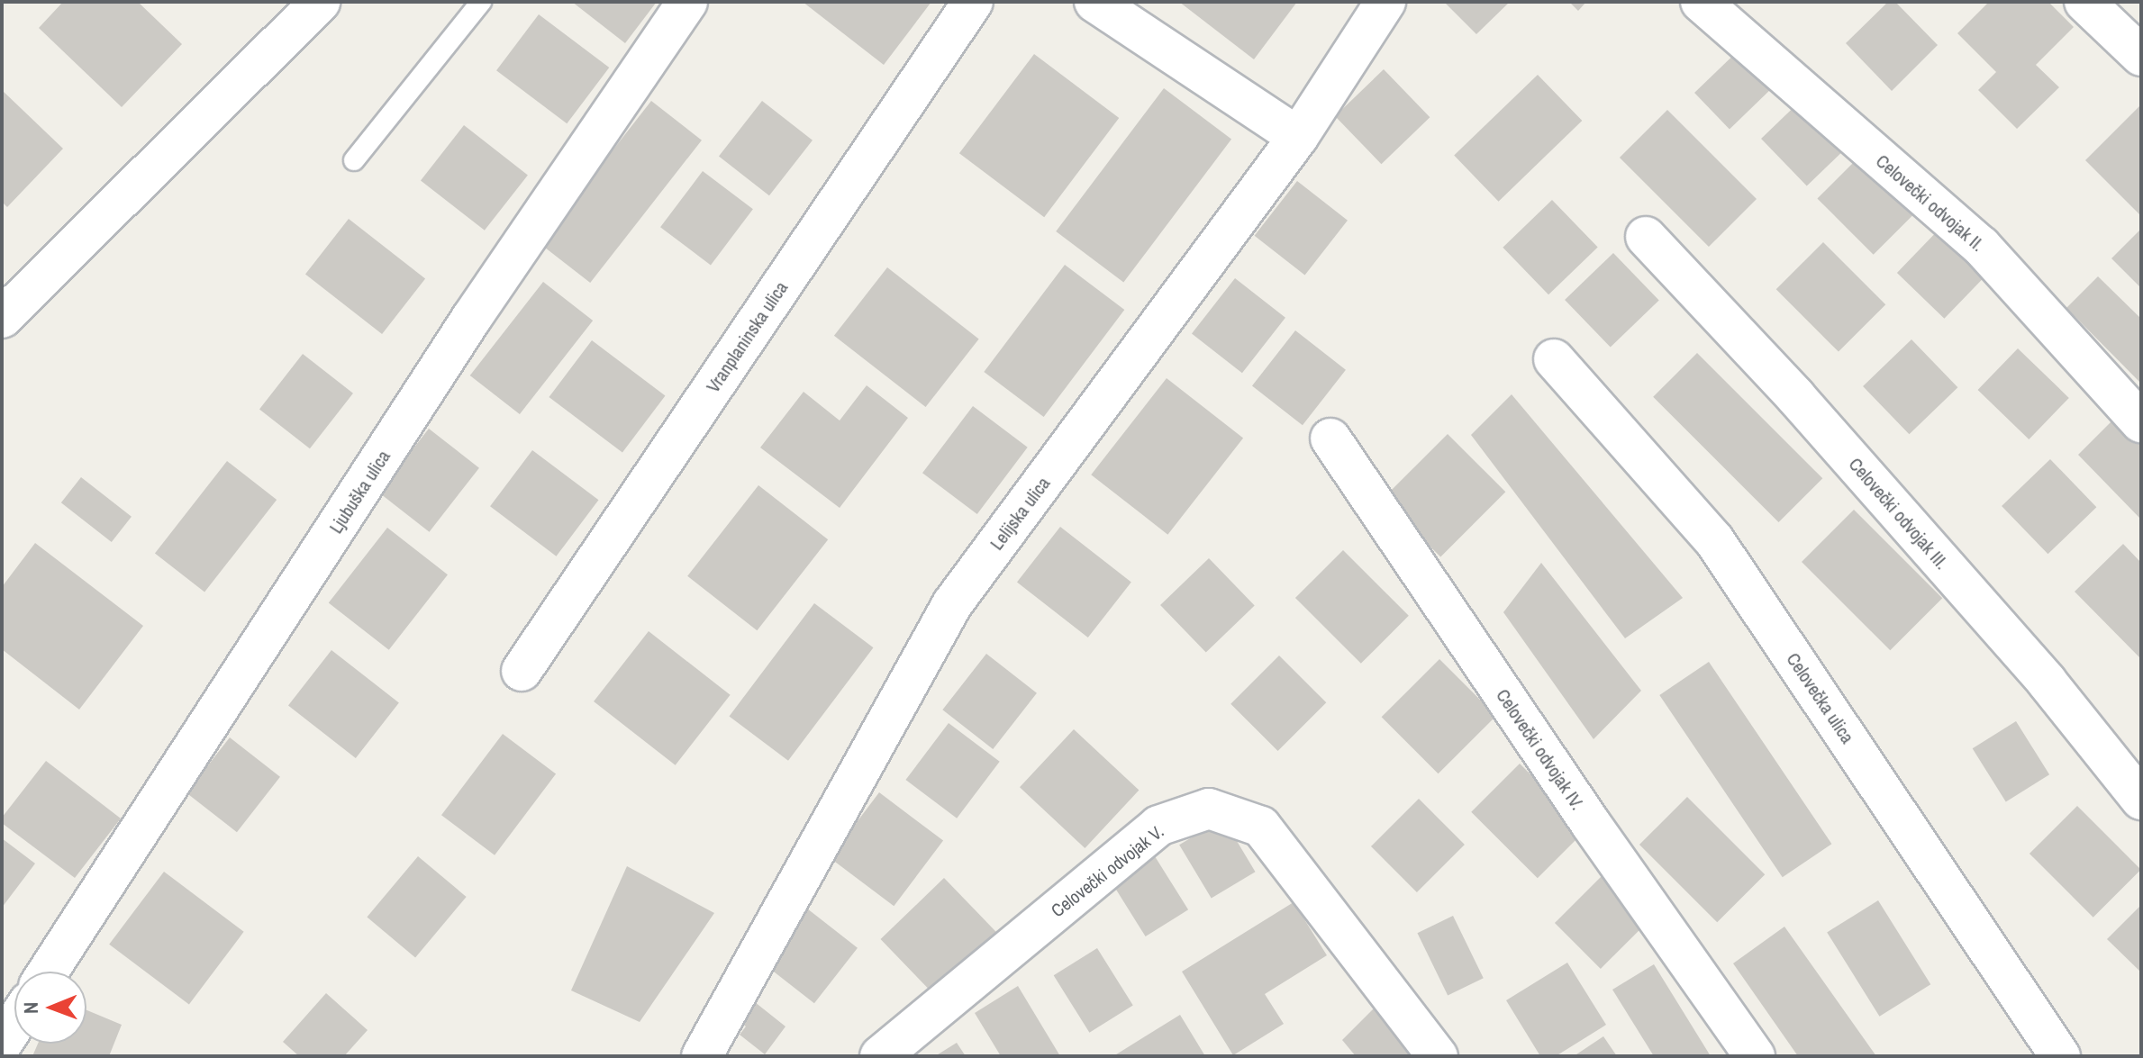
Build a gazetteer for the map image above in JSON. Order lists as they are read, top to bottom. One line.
{"streets":{"street":["Celovečki odvojak II.","Vranplaninska ulica","Ljubuška ulica","Lelijska ulica","Celovečki odvojak III.","Celovečka ulica","Celovečki odvojak IV.","Celovečki odvojak V."]},"north":"left"}
